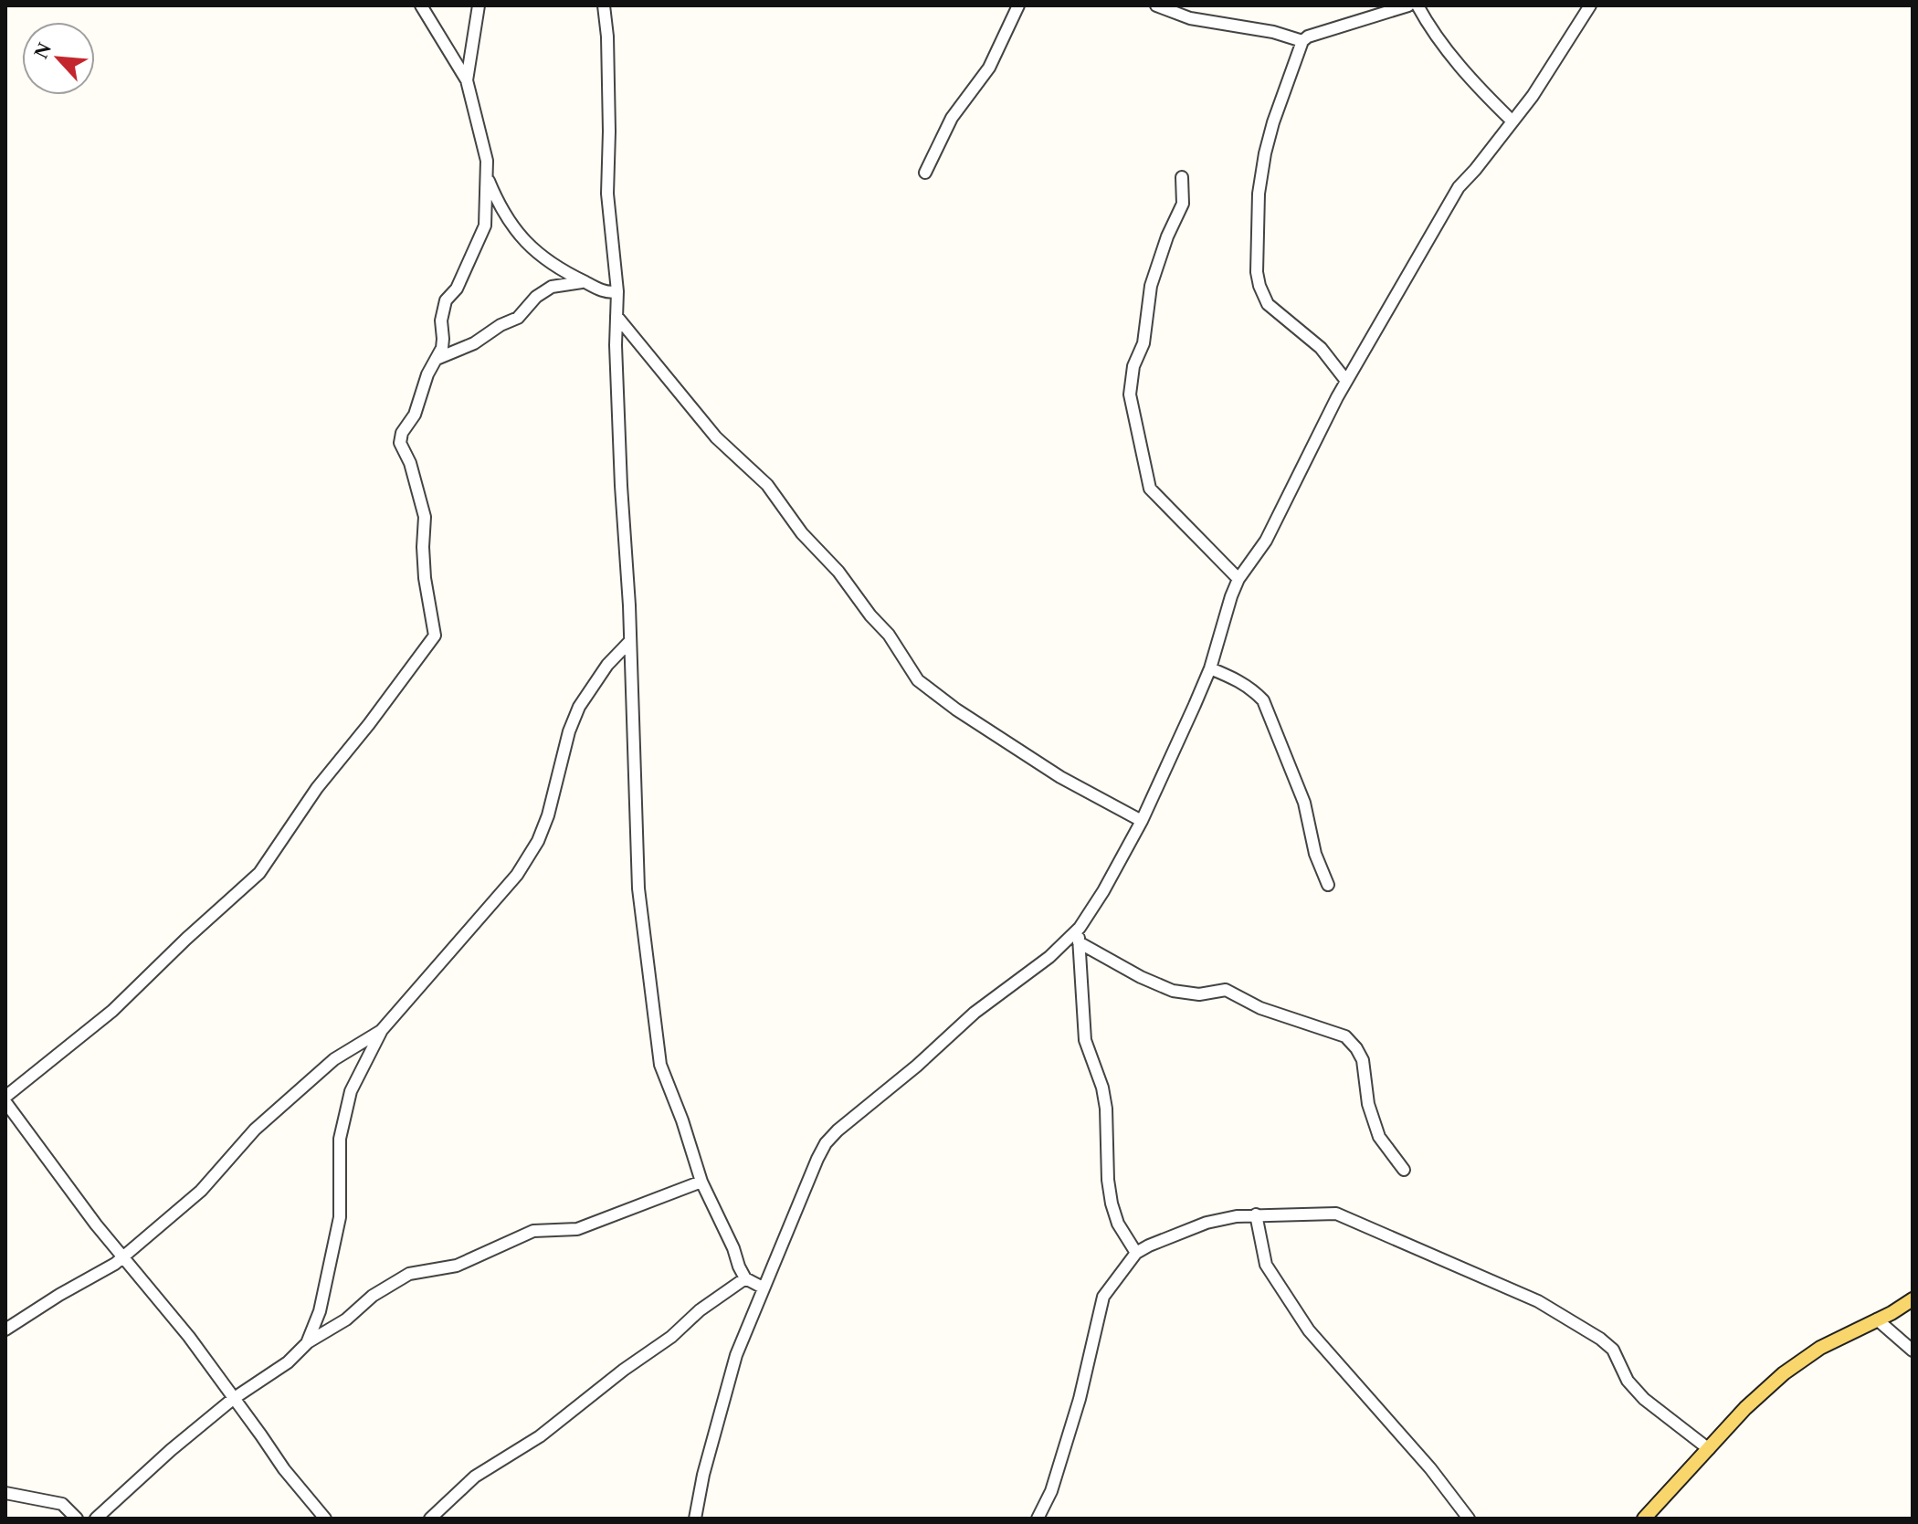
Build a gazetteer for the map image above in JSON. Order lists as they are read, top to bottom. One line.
{"north":"top left"}
